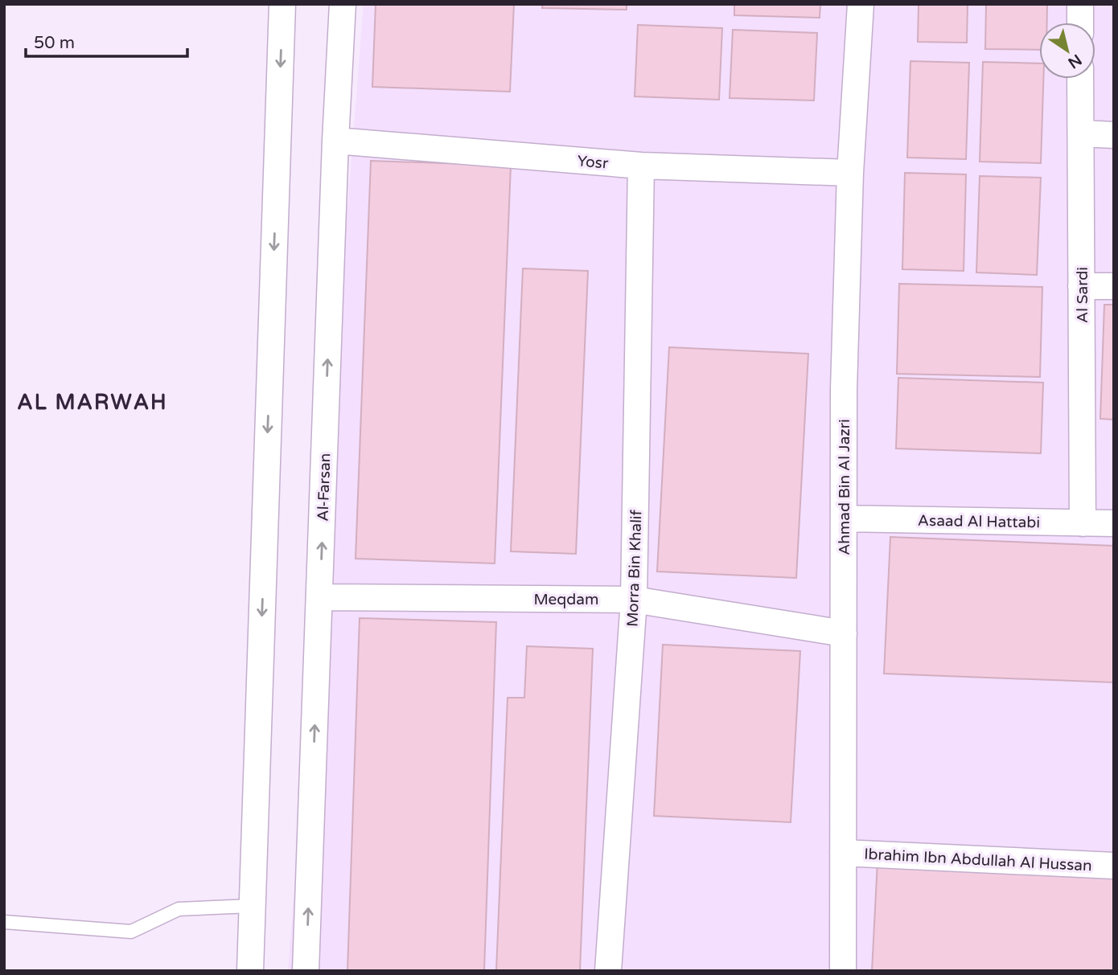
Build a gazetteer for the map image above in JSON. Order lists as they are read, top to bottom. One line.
{"streets":{"street":["Yosr","Al Sardi","Al-Farsan","Ahmad Bin Al Jazri","Asaad Al Hattabi","Morra Bin Khalif","Meqdam","Ibrahim Ibn Abdullah Al Hussan"]},"crossings":[["Yosr","Al-Farsan"],["Yosr","Ahmad Bin Al Jazri"],["Yosr","Morra Bin Khalif"],["Al Sardi","Asaad Al Hattabi"],["Al-Farsan","Meqdam"],["Ahmad Bin Al Jazri","Asaad Al Hattabi"],["Ahmad Bin Al Jazri","Meqdam"],["Ahmad Bin Al Jazri","Ibrahim Ibn Abdullah Al Hussan"],["Morra Bin Khalif","Meqdam"]],"districts":["AL MARWAH"],"scale_bar":"50 m","north":"bottom right"}
